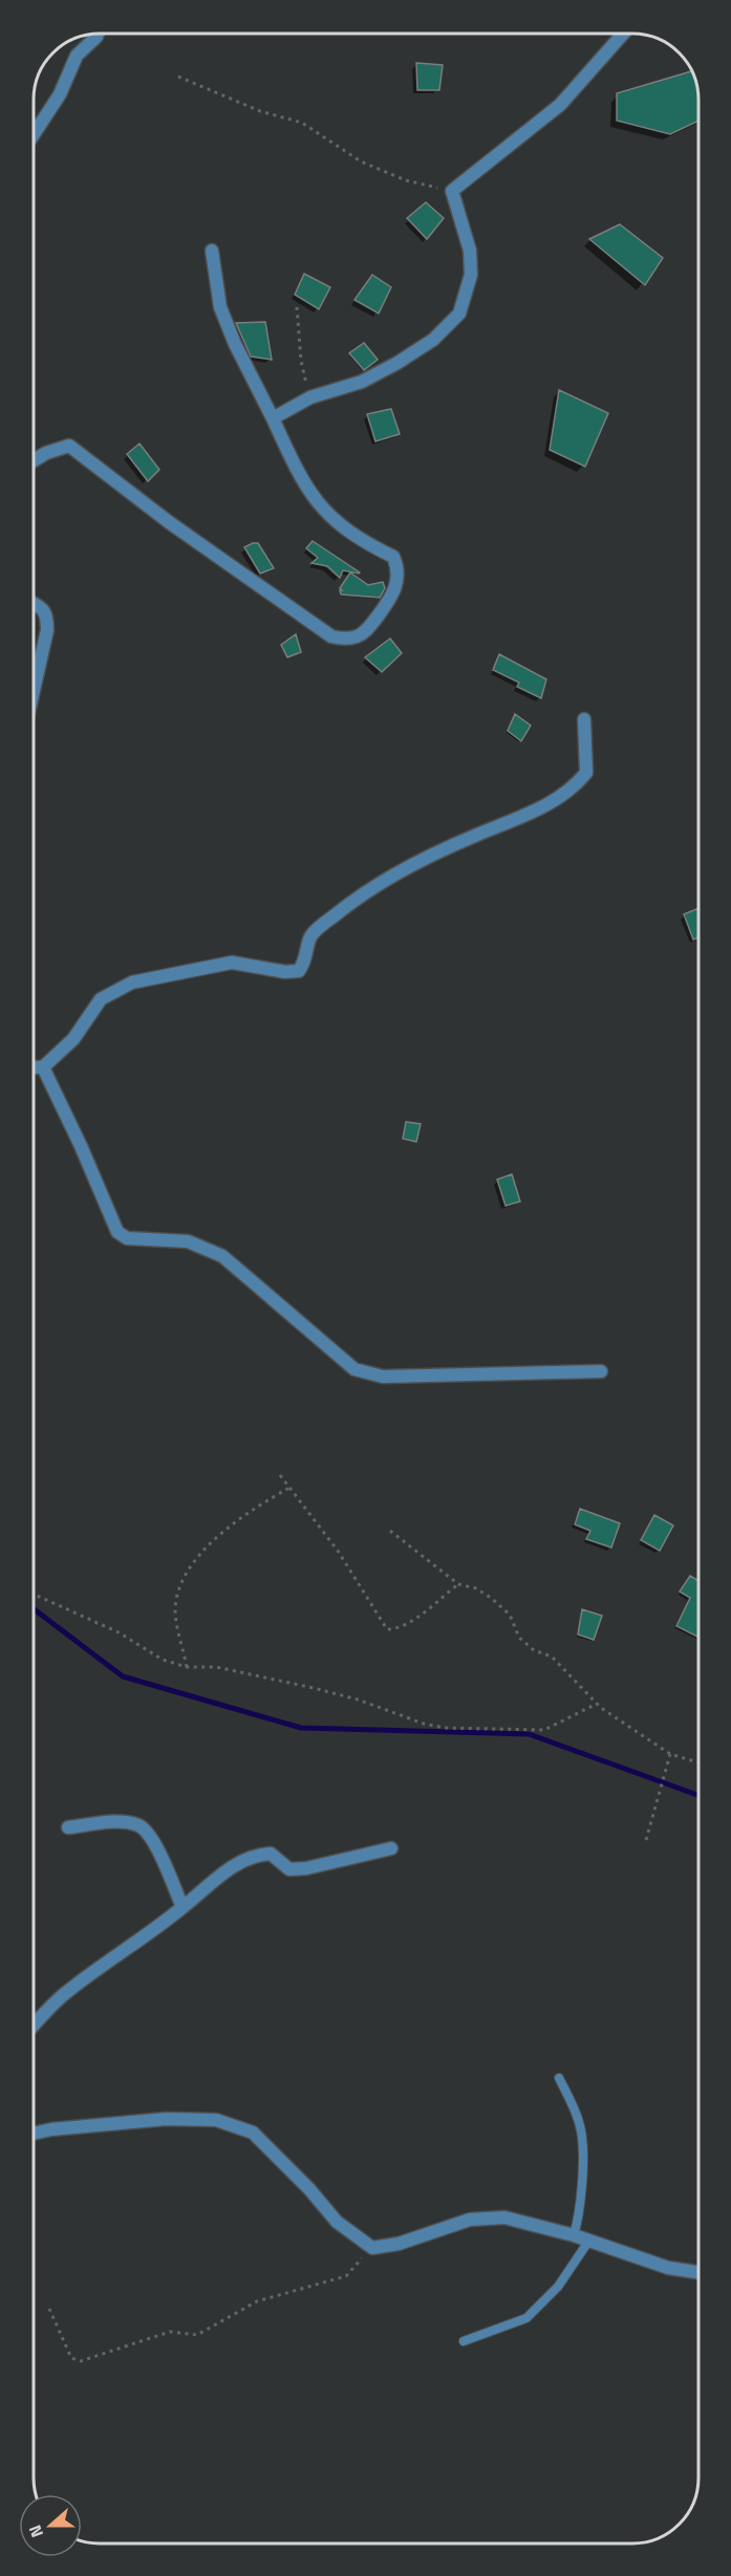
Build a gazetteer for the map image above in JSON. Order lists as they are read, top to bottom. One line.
{"north":"left"}
